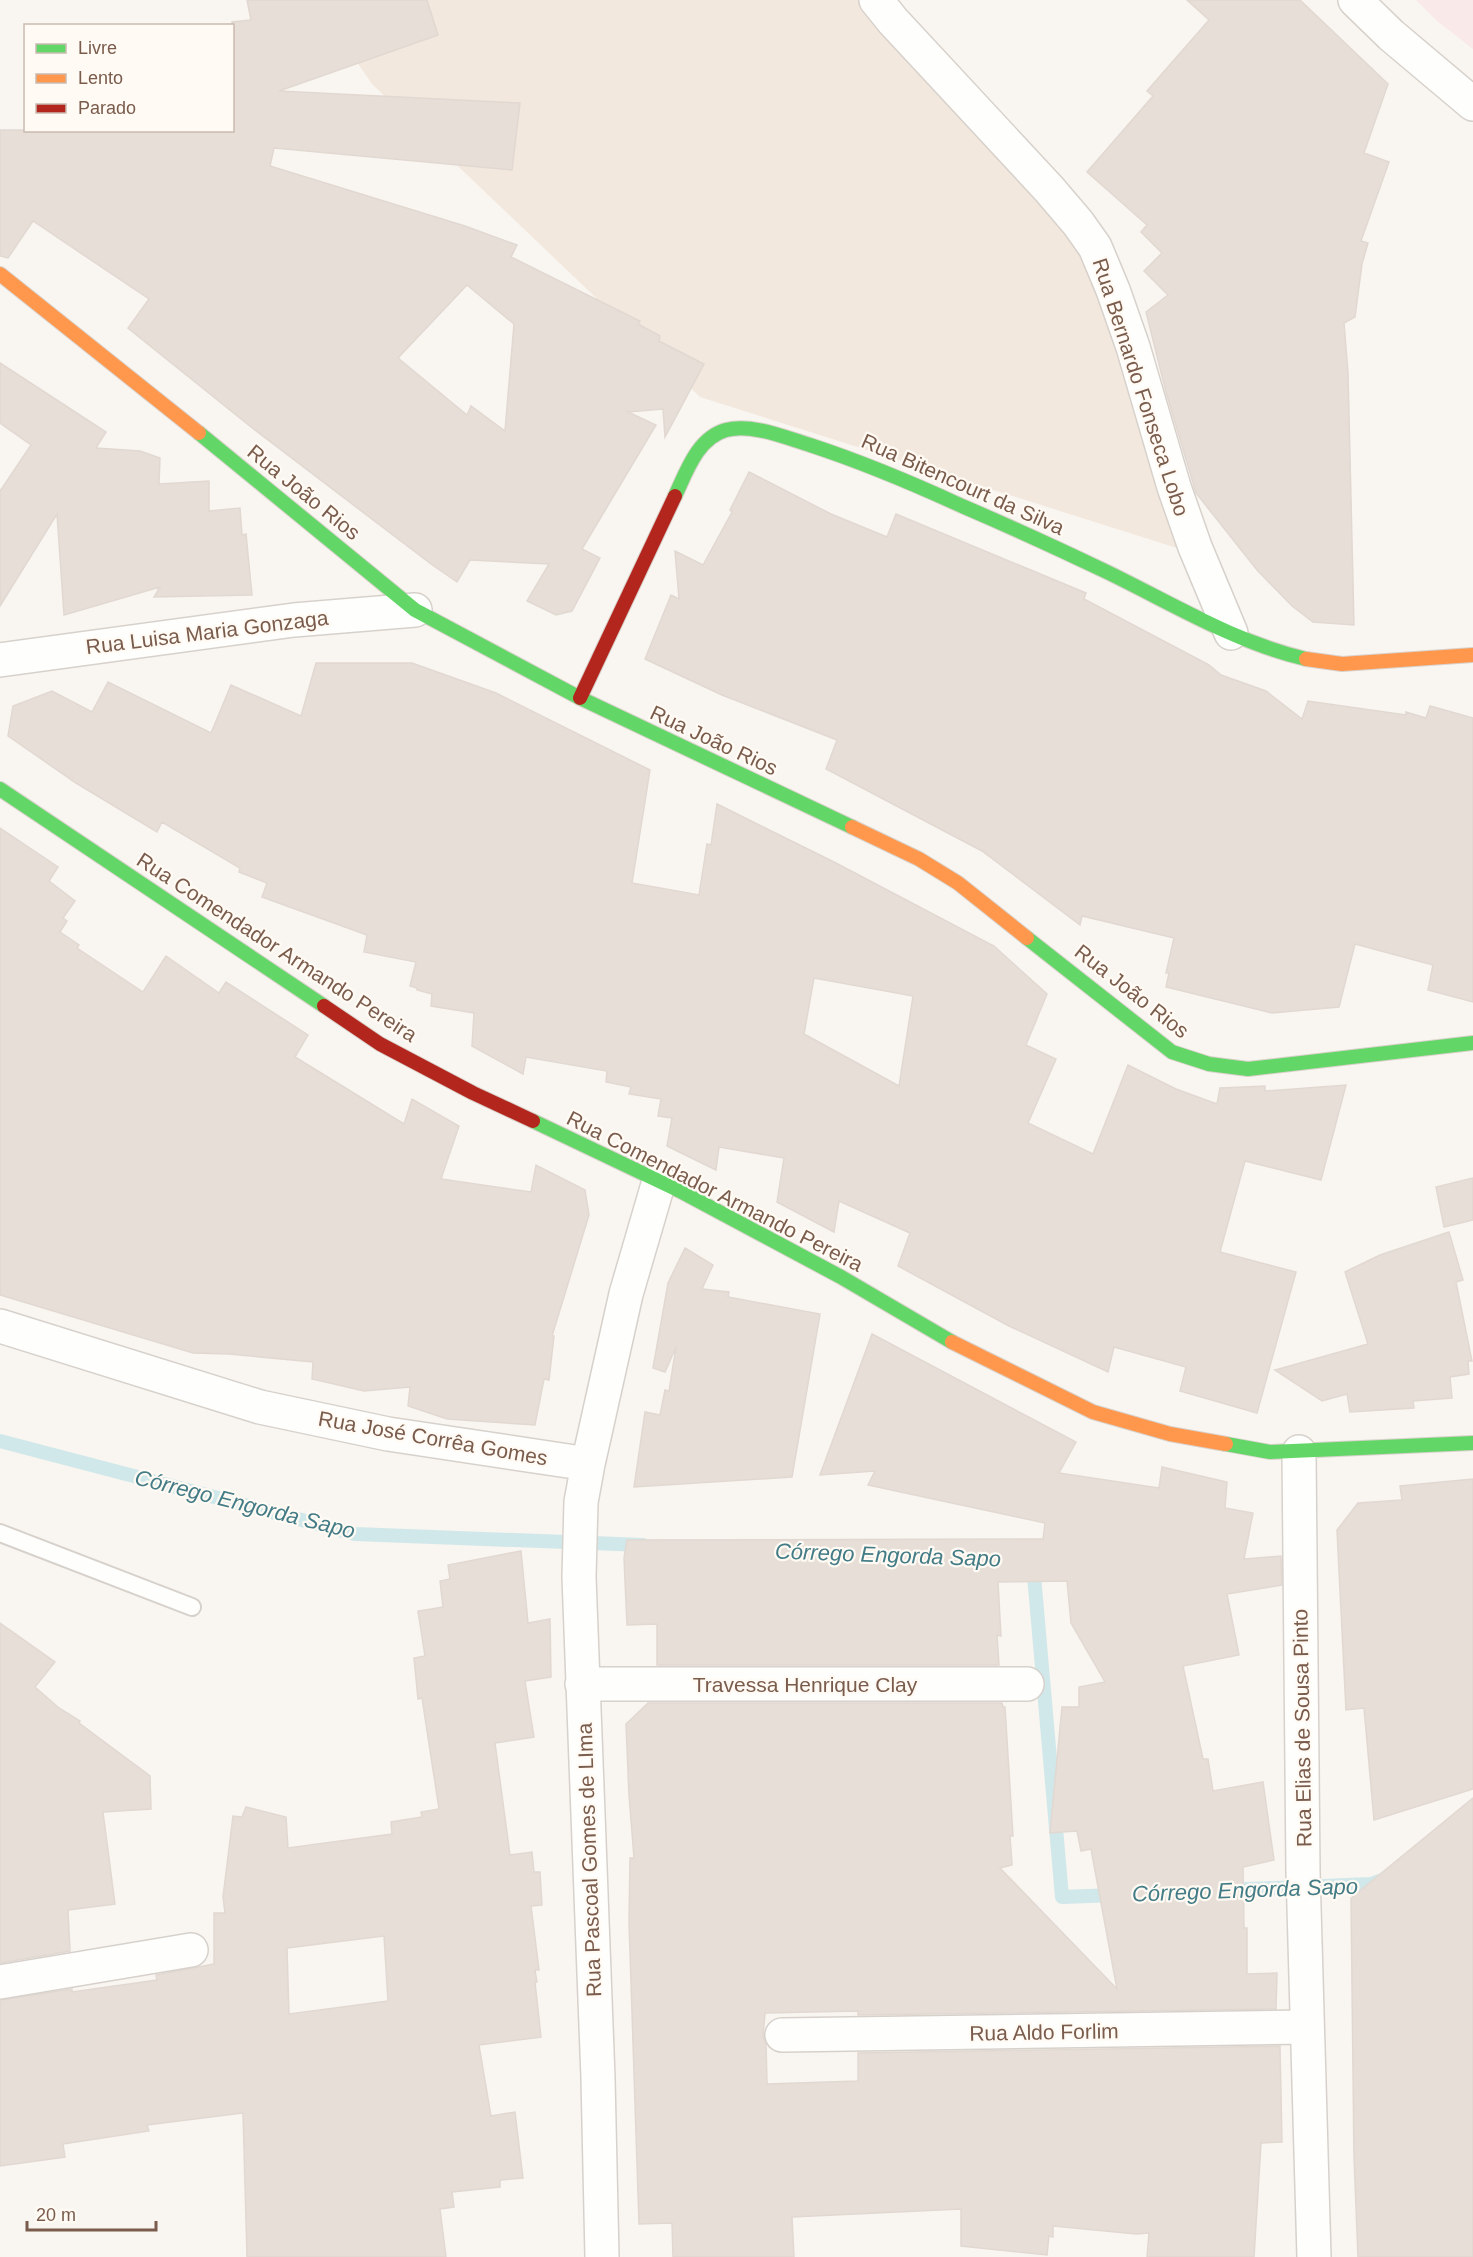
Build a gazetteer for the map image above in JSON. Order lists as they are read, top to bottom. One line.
{"streets":{"street":["Rua Bernardo Fonseca Lobo","Rua Bitencourt da Silva","Rua João Rios","Rua Luisa Maria Gonzaga","Rua Comendador Armando Pereira","Rua José Corrêa Gomes","Travessa Henrique Clay","Rua Elias de Sousa Pinto","Rua Pascoal Gomes de LIma","Rua Aldo Forlim"]},"crossings":[["Rua Bernardo Fonseca Lobo","Rua Bitencourt da Silva"],["Rua Bitencourt da Silva","Rua João Rios"],["Rua João Rios","Rua Luisa Maria Gonzaga"],["Rua Comendador Armando Pereira","Rua Elias de Sousa Pinto"],["Rua José Corrêa Gomes","Rua Pascoal Gomes de LIma"],["Travessa Henrique Clay","Rua Pascoal Gomes de LIma"],["Rua Elias de Sousa Pinto","Rua Aldo Forlim"]],"water":["Córrego Engorda Sapo"],"legend":["Livre","Lento","Parado"],"scale_bar":"20 m"}
